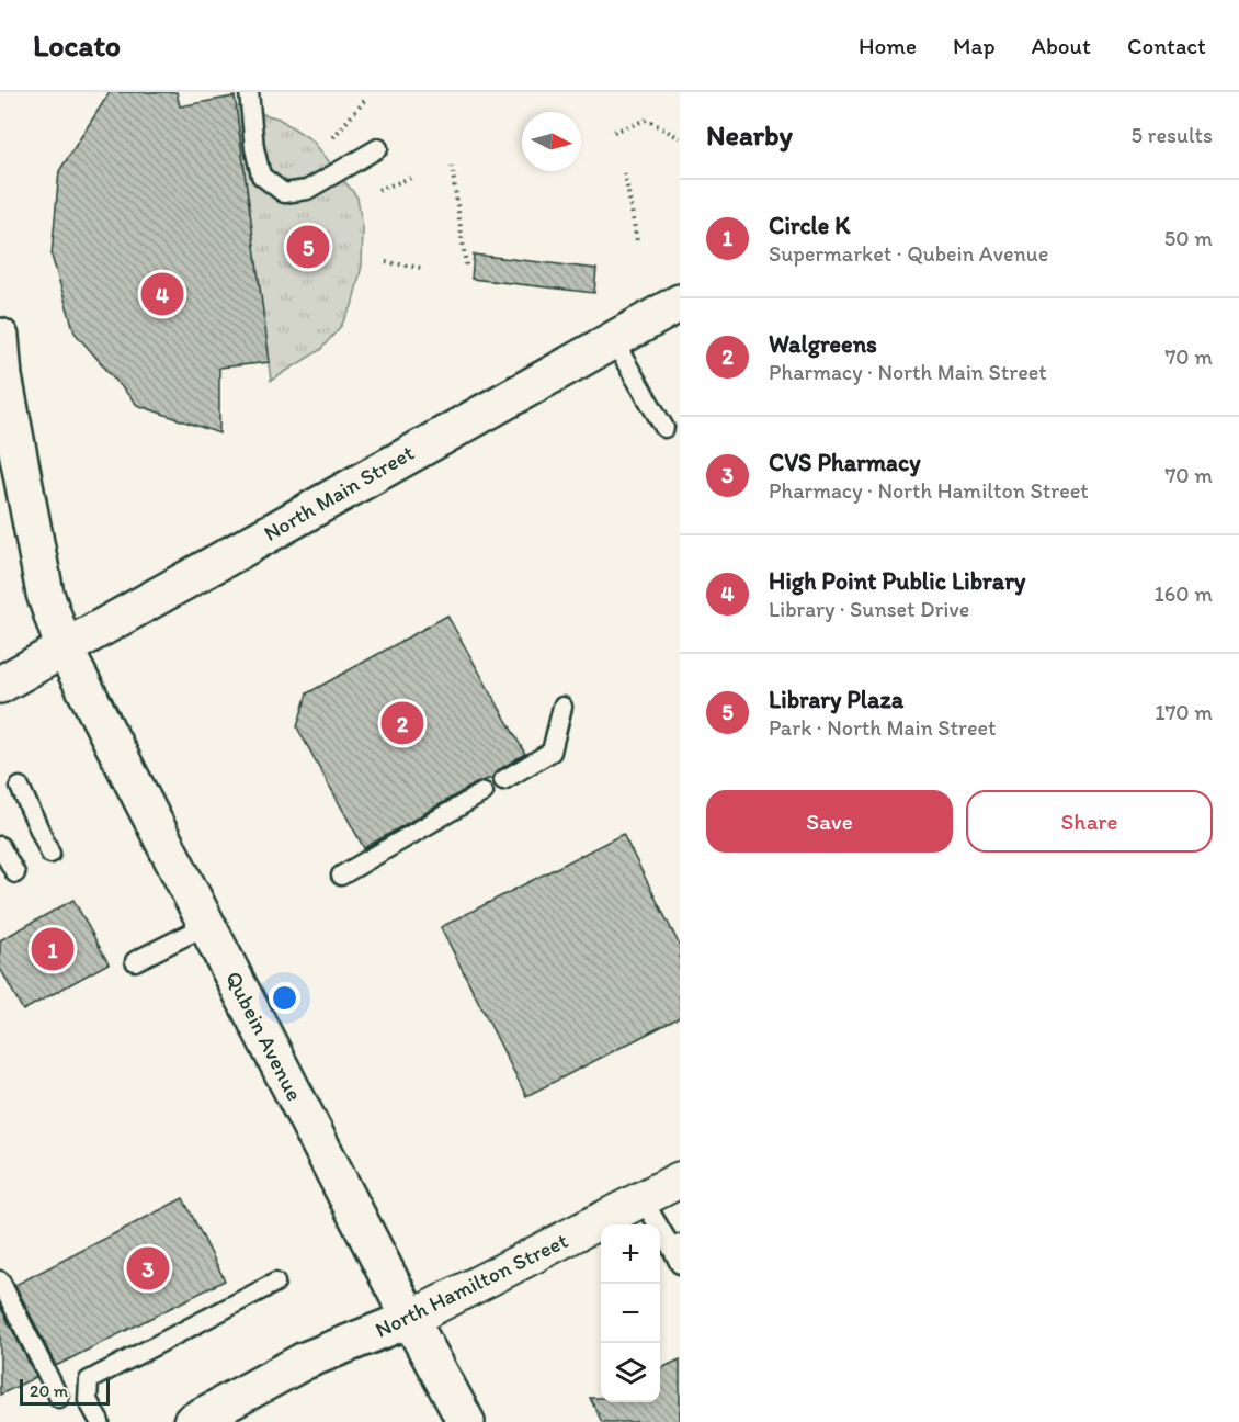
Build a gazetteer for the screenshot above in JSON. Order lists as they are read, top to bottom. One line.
{"streets":{"main road":["North Main Street","Qubein Avenue","North Hamilton Street"]},"crossings":[["North Main Street","Qubein Avenue"],["Qubein Avenue","North Hamilton Street"]],"scale_bar":"20 m","north":"right","page":{"header":"Locato","nav":["Home","Map","About","Contact"],"heading":["Nearby","5 results"],"list":[{"mark":"1","name":"Circle K","note":"Supermarket · Qubein Avenue","value":"50 m"},{"mark":"2","name":"Walgreens","note":"Pharmacy · North Main Street","value":"70 m"},{"mark":"3","name":"CVS Pharmacy","note":"Pharmacy · North Hamilton Street","value":"70 m"},{"mark":"4","name":"High Point Public Library","note":"Library · Sunset Drive","value":"160 m"},{"mark":"5","name":"Library Plaza","note":"Park · North Main Street","value":"170 m"}],"pins":["5","4","2","1","3"],"buttons":["Save","Share"],"map_buttons":["+","−"],"scale":"20 m"}}
